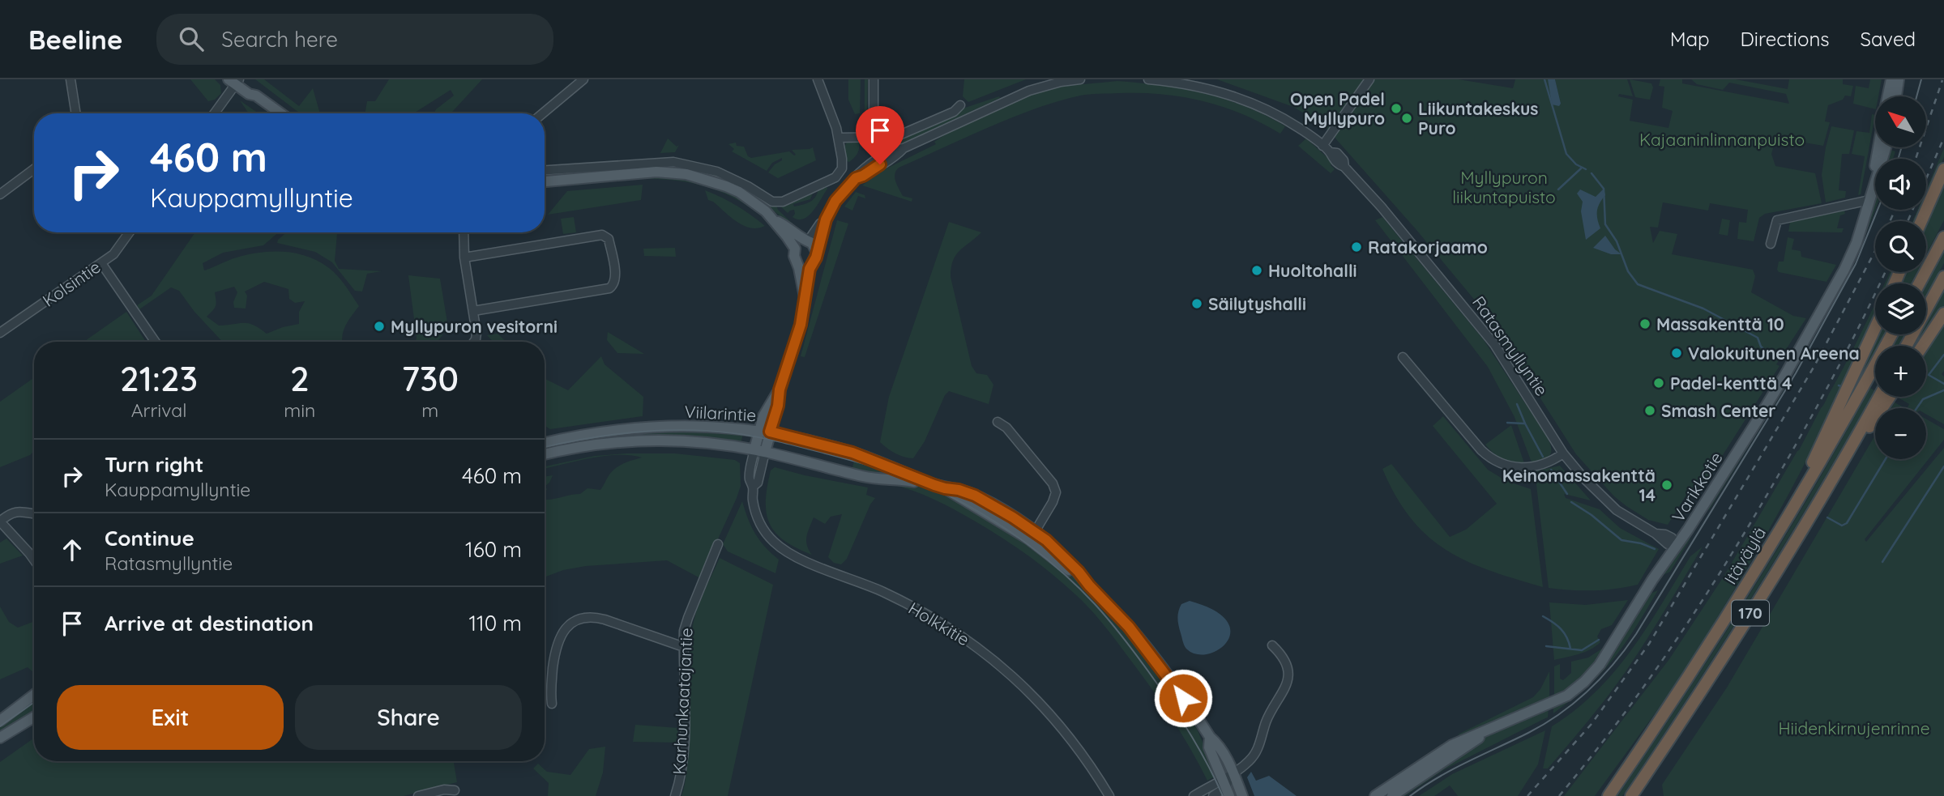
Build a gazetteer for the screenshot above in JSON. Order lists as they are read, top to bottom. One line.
{"streets":{"highway":["Itäväylä","170"],"main road":["Viilarintie","Varikkotie"],"street":["Kolsintie","Ratasmyllyntie","Holkkitie","Karhunkaatajantie"]},"crossings":[["Ratasmyllyntie","Varikkotie"],["Viilarintie","Holkkitie"]],"parks":["Kajaaninlinnanpuisto","Myllypuron liikuntapuisto","Hiidenkirnujenrinne"],"places":["Open Padel Myllypuro","Liikuntakeskus Puro","Ratakorjaamo","Huoltohalli","Säilytyshalli","Massakenttä 10","Myllypuron vesitorni","Valokuitunen Areena","Padel-kenttä 4","Smash Center","Keinomassakenttä 14"],"north":"top left","page":{"header":"Beeline","search":"Search here","nav":["Map","Directions","Saved"],"map_buttons":["+","−"],"turn":["460 m","Kauppamyllyntie"],"eta":["21:23","Arrival","2","min","730","m"],"list":[{"name":"Turn right","note":"Kauppamyllyntie","value":"460 m"},{"name":"Continue","note":"Ratasmyllyntie","value":"160 m"},{"name":"Arrive at destination","value":"110 m"}],"buttons":["Exit","Share"]}}
